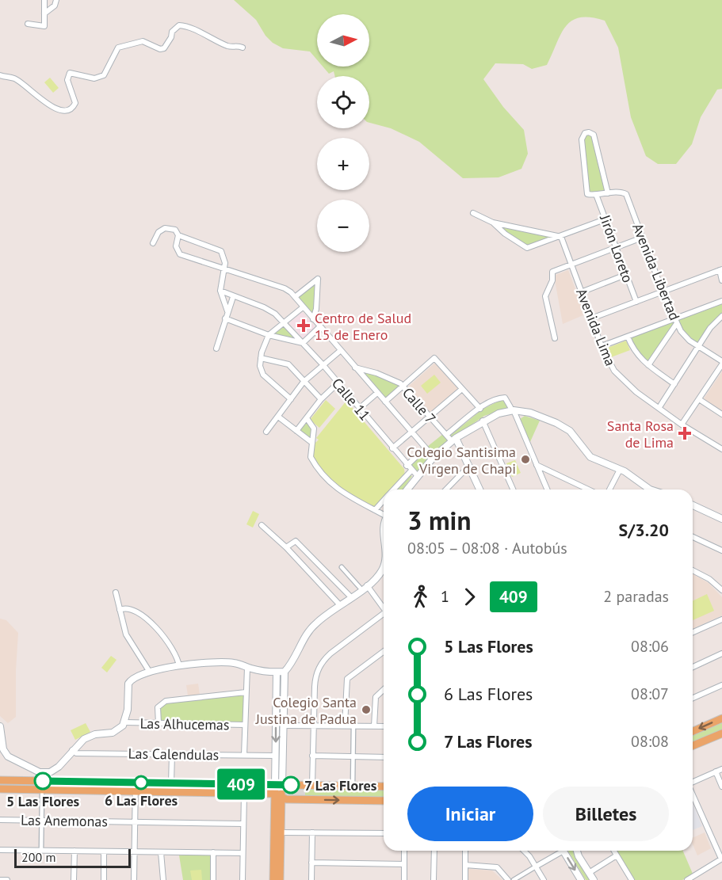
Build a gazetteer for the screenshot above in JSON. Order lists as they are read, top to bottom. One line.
{"streets":{"street":["Jirón Loreto","Avenida Libertad","Avenida Lima","Calle 11","Calle 7","Las Alhucemas","Las Calendulas","Las Anemonas"]},"places":{"health":["Centro de Salud 15 de Enero","Santa Rosa de Lima"],"other":["Colegio Santisima Virgen de Chapi","Colegio Santa Justina de Padua","5 Las Flores","6 Las Flores","7 Las Flores"]},"lines":["bus line 409"],"scale_bar":"200 m","north":"right","page":{"on_map":"409","map_buttons":["+","−"],"heading":["3 min","08:05 – 08:08 · Autobús","S/3.20"],"legs":["1","409","2 paradas"],"list":[{"name":"5 Las Flores","value":"08:06"},{"name":"6 Las Flores","value":"08:07"},{"name":"7 Las Flores","value":"08:08"}],"buttons":["Iniciar","Billetes"],"scale":"200 m"}}
